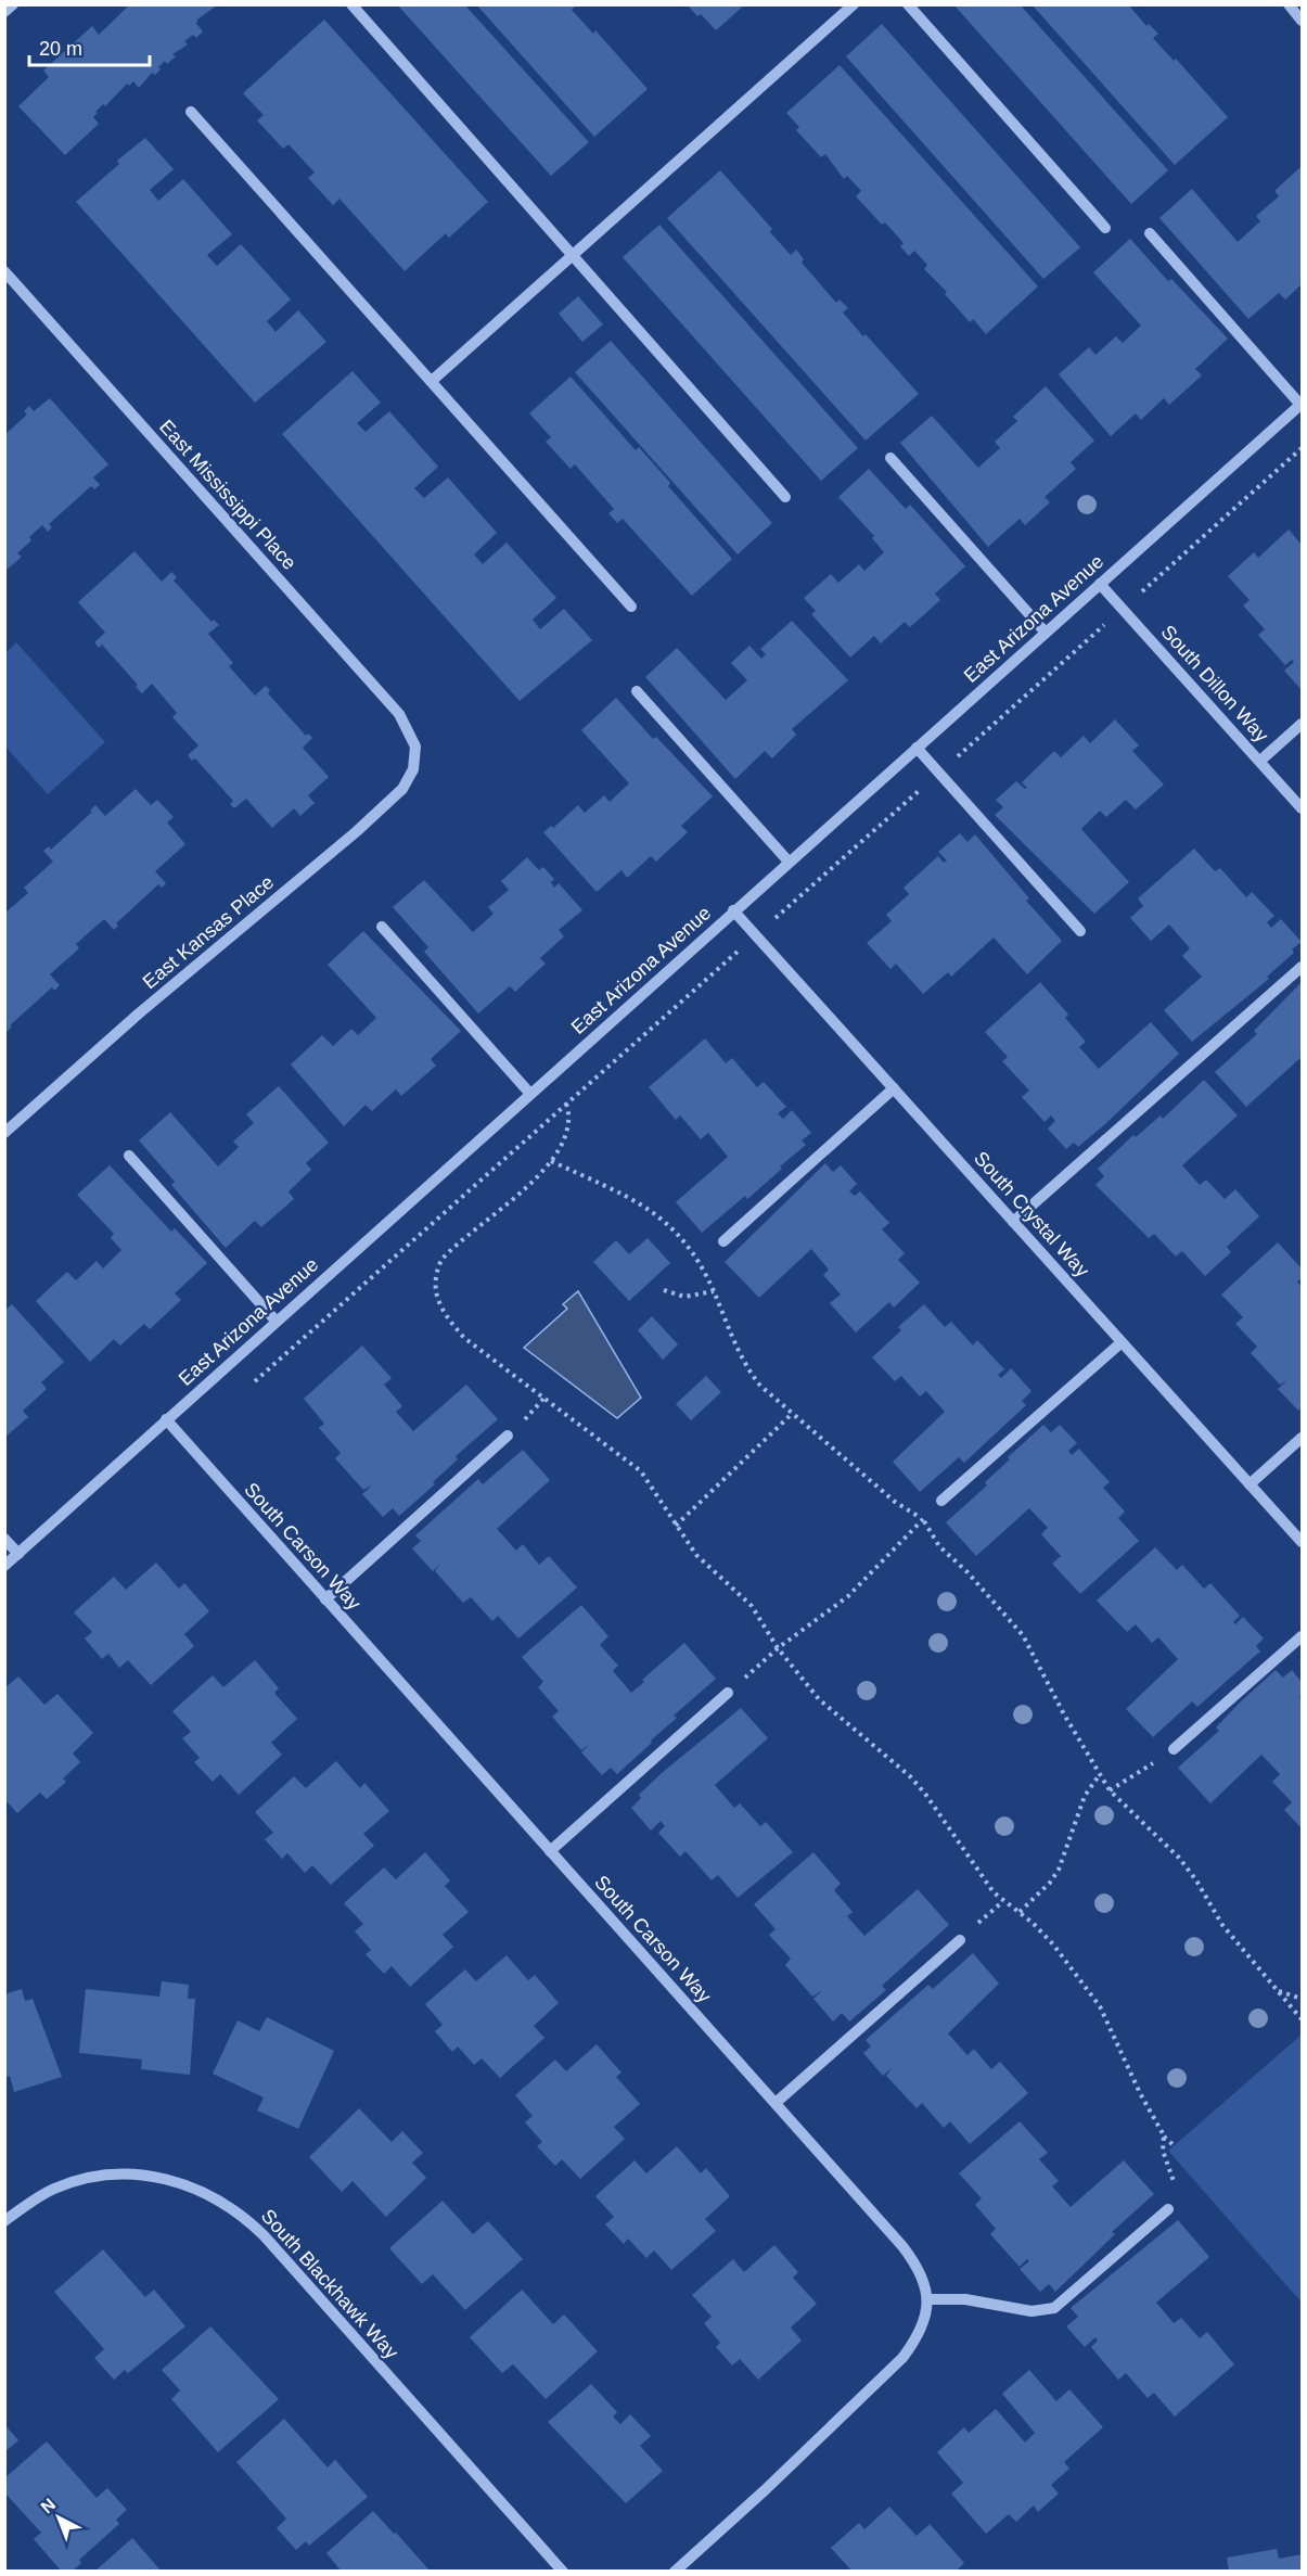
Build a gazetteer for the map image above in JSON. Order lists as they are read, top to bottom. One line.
{"streets":{"street":["East Mississippi Place","East Arizona Avenue","South Dillon Way","East Kansas Place","South Crystal Way","South Carson Way","South Blackhawk Way"]},"crossings":[["East Mississippi Place","East Kansas Place"],["East Arizona Avenue","South Dillon Way"],["East Arizona Avenue","South Crystal Way"],["East Arizona Avenue","South Carson Way"]],"scale_bar":"20 m","north":"top left"}
